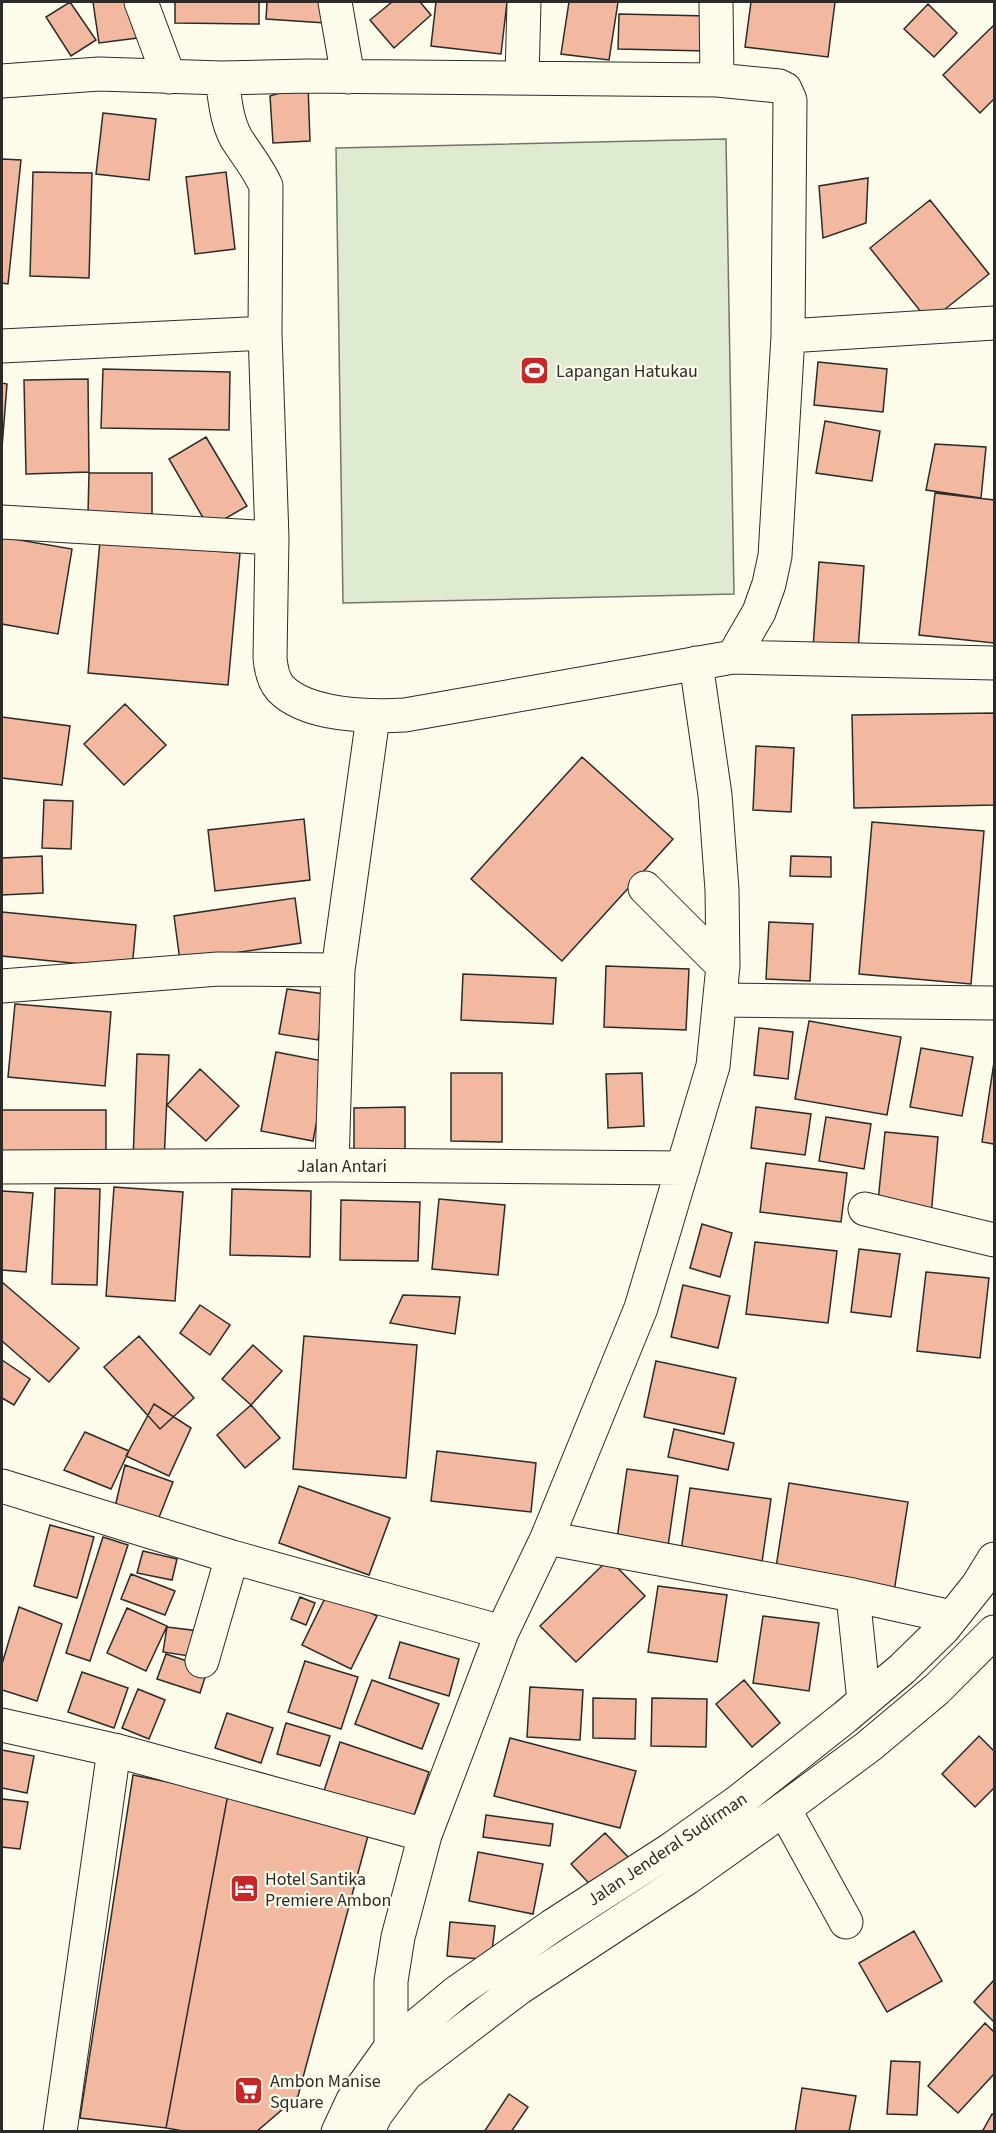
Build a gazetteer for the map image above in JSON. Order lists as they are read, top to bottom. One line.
{"streets":{"main road":["Jalan Antari","Jalan Jenderal Sudirman"]},"places":{"sports":["Lapangan Hatukau"],"hotel":["Hotel Santika Premiere Ambon"],"supermarket":["Ambon Manise Square"]}}
